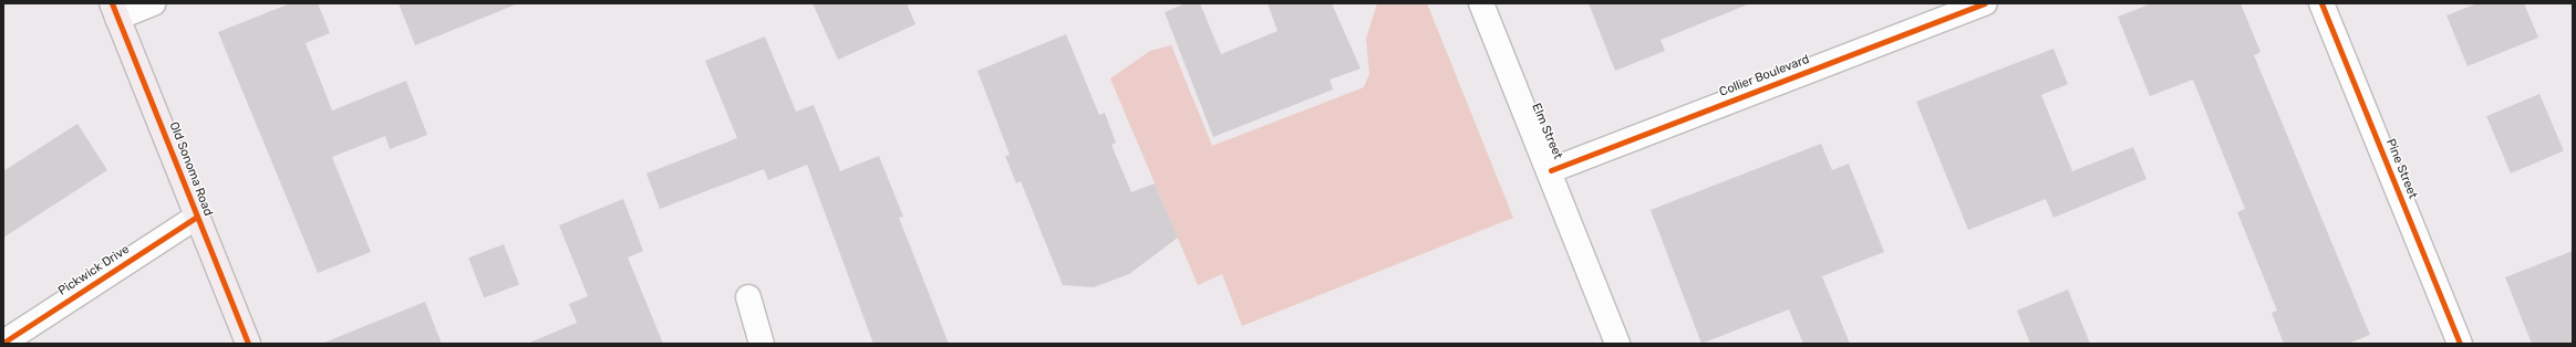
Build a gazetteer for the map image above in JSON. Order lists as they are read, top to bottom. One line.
{"streets":{"main road":["Old Sonoma Road"],"street":["Collier Boulevard","Elm Street","Pine Street","Pickwick Drive"]},"crossings":[["Collier Boulevard","Elm Street"],["Old Sonoma Road","Pickwick Drive"]]}
